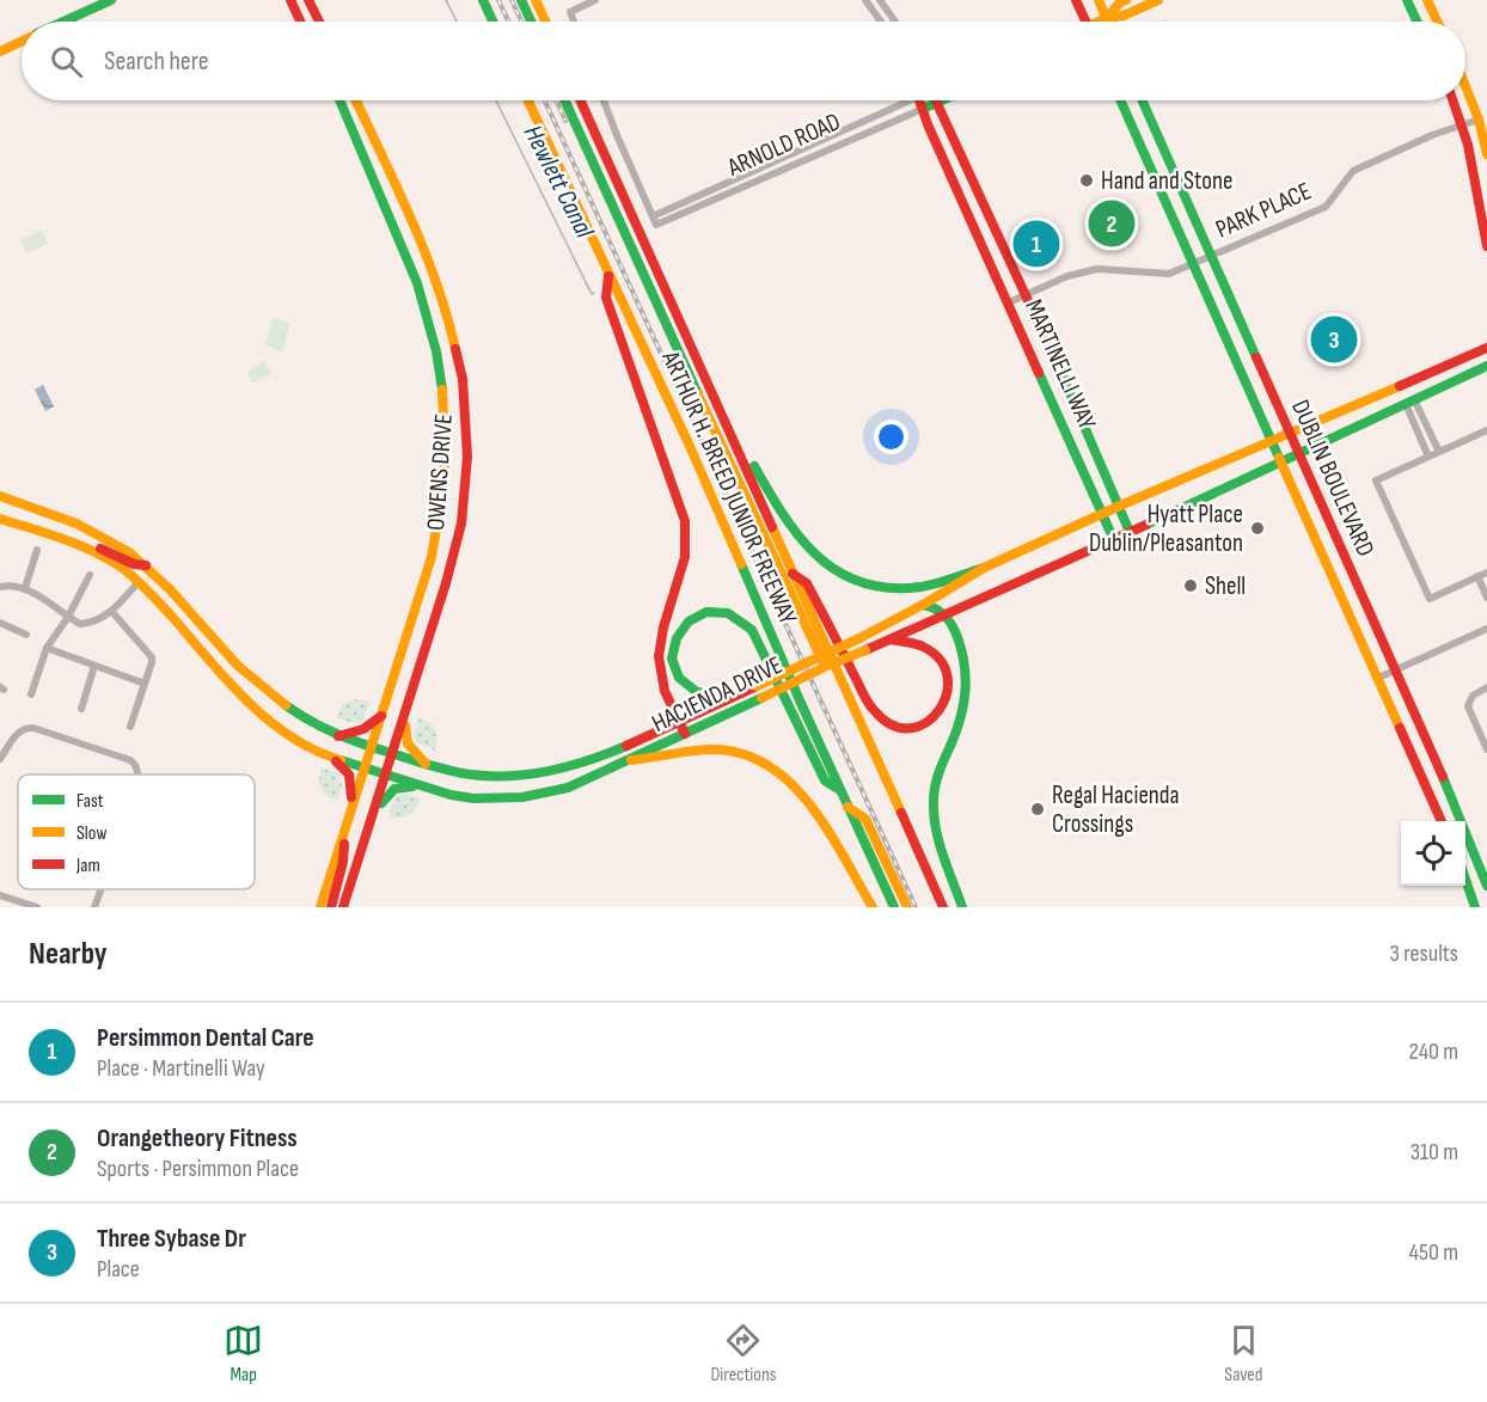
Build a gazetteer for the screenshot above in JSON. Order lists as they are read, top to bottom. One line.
{"streets":{"main road":["ARNOLD ROAD","MARTINELLI WAY","OWENS DRIVE","DUBLIN BOULEVARD","ARTHUR H. BREED JUNIOR FREEWAY","HACIENDA DRIVE"],"street":["PARK PLACE"]},"crossings":[["ARNOLD ROAD","MARTINELLI WAY"],["PARK PLACE","MARTINELLI WAY"],["PARK PLACE","DUBLIN BOULEVARD"],["MARTINELLI WAY","HACIENDA DRIVE"],["OWENS DRIVE","HACIENDA DRIVE"],["DUBLIN BOULEVARD","HACIENDA DRIVE"]],"water":["Hewlett Canal"],"places":["Hand and Stone","Hyatt Place Dublin/Pleasanton","Shell","Regal Hacienda Crossings"],"legend":["Fast","Slow","Jam"],"page":{"search":"Search here","pins":["2","1","3"],"heading":["Nearby","3 results"],"list":[{"mark":"1","name":"Persimmon Dental Care","note":"Place · Martinelli Way","value":"240 m"},{"mark":"2","name":"Orangetheory Fitness","note":"Sports · Persimmon Place","value":"310 m"},{"mark":"3","name":"Three Sybase Dr","note":"Place","value":"450 m"}],"nav":["Map","Directions","Saved"]}}
